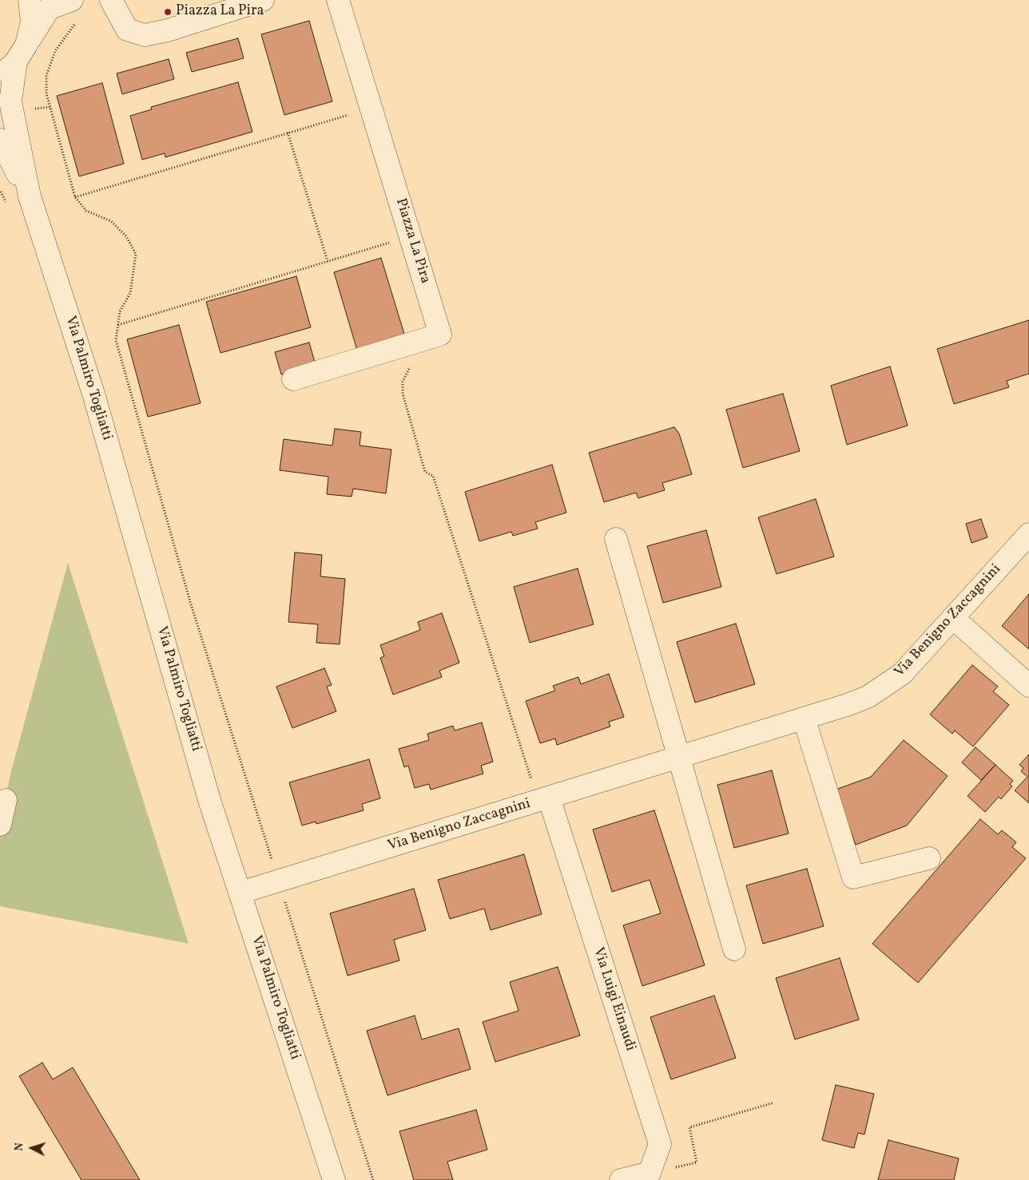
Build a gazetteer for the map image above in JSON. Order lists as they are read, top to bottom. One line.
{"streets":{"street":["Piazza La Pira","Via Palmiro Togliatti","Via Benigno Zaccagnini","Via Luigi Einaudi"]},"crossings":[["Via Palmiro Togliatti","Via Benigno Zaccagnini"],["Via Benigno Zaccagnini","Via Luigi Einaudi"]],"places":["Piazza La Pira"],"north":"left"}
